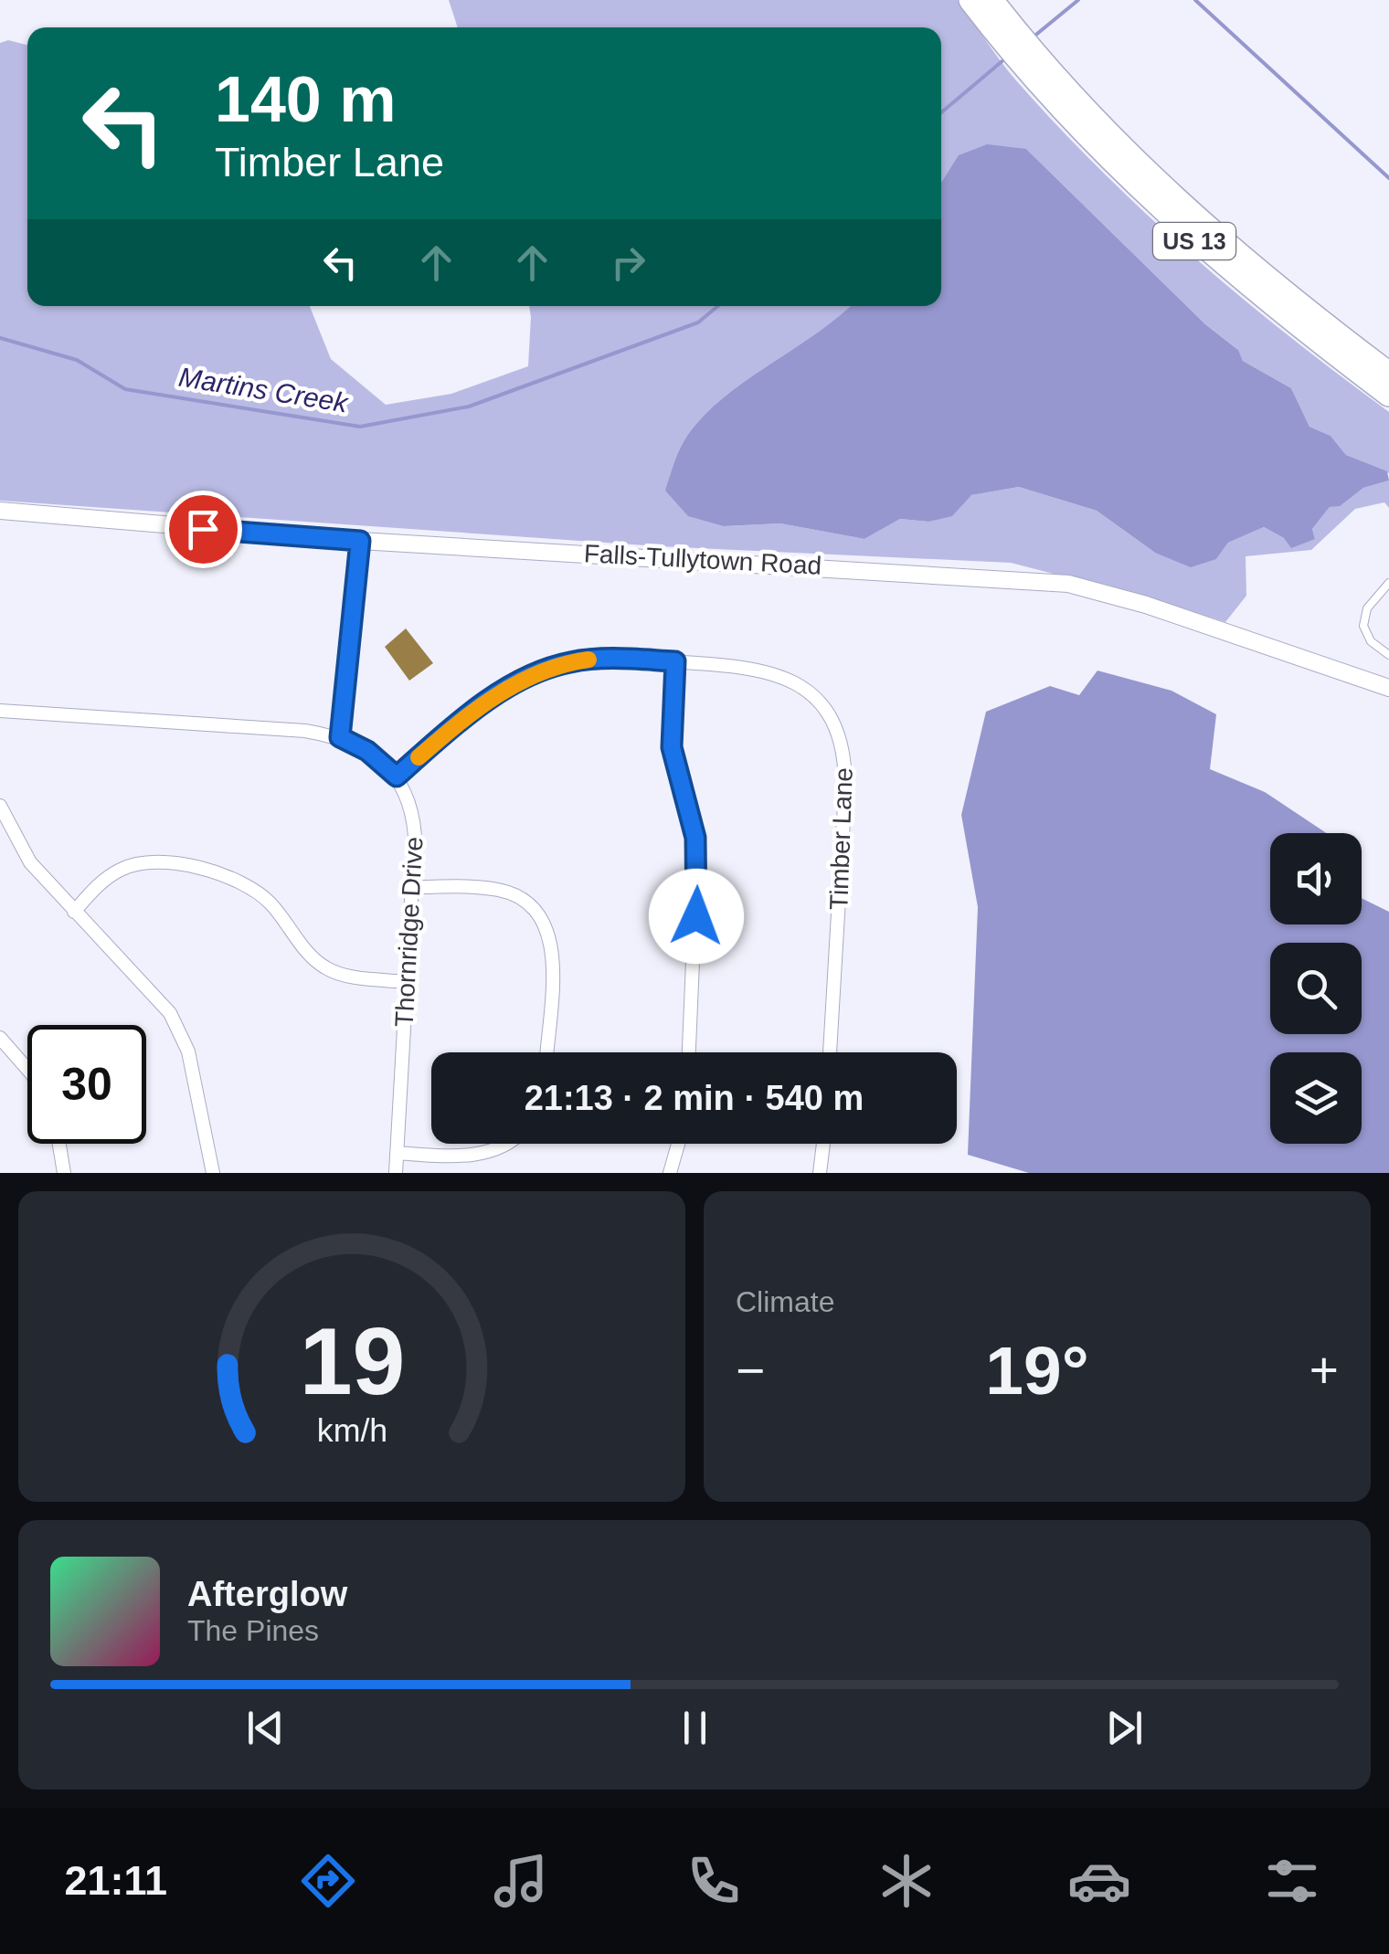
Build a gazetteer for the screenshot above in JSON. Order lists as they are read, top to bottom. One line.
{"streets":{"highway":["US 13"],"street":["Falls-Tullytown Road","Timber Lane","Thornridge Drive"]},"crossings":[["Timber Lane","Thornridge Drive"]],"water":["Martins Creek"],"page":{"turn":["140 m","Timber Lane"],"limit":"30","trip":"21:13 · 2 min · 540 m","tile":"Climate","heat":["−","19°","+"],"song":["Afterglow","The Pines"],"tabs":"21:11","gauge":["19","km/h"]}}
